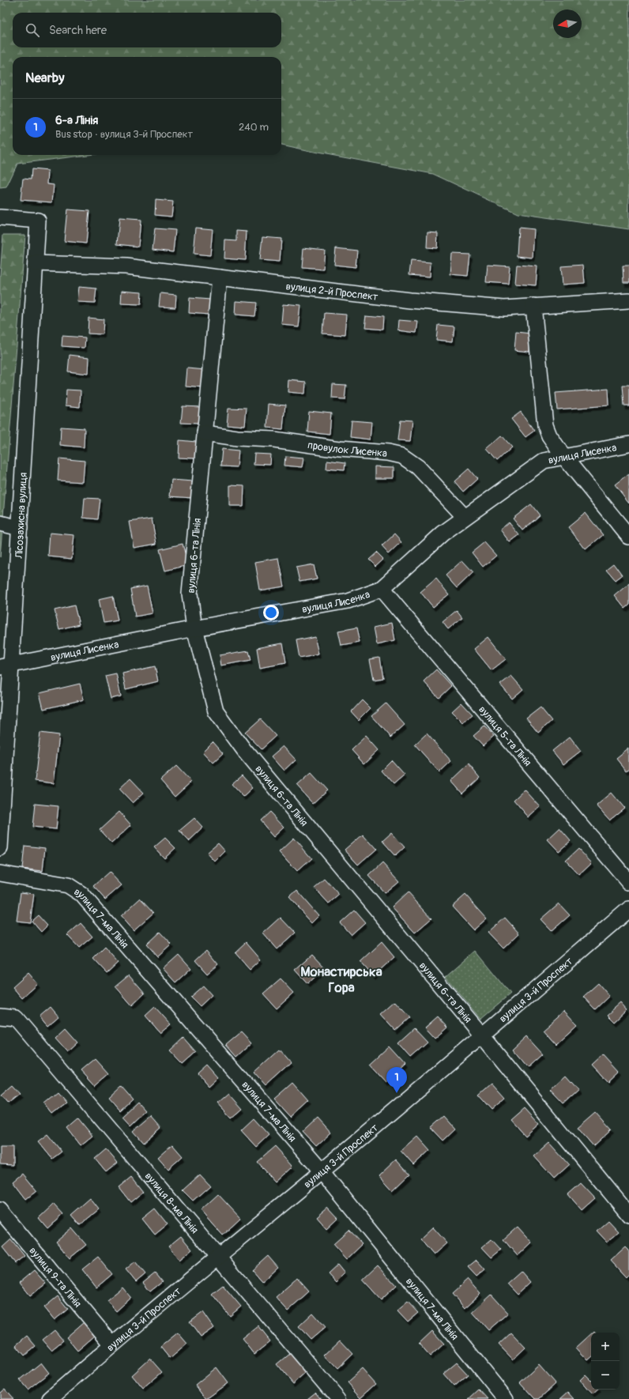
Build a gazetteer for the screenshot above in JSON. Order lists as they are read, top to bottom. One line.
{"streets":{"street":["вулиця 2-й Проспект","провулок Лисенка","вулиця Лисенка","Лісозахисна вулиця","вулиця 6-та Лінія","вулиця 5-та Лінія","вулиця 7-ма Лінія","вулиця 3-й Проспект","вулиця 8-ма Лінія","вулиця 9-та Лінія"]},"crossings":[["вулиця 2-й Проспект","Лісозахисна вулиця"],["вулиця 2-й Проспект","вулиця 6-та Лінія"],["провулок Лисенка","вулиця Лисенка"],["провулок Лисенка","вулиця 6-та Лінія"],["вулиця Лисенка","Лісозахисна вулиця"],["вулиця Лисенка","вулиця 6-та Лінія"],["вулиця Лисенка","вулиця 5-та Лінія"],["вулиця 6-та Лінія","вулиця 3-й Проспект"],["вулиця 7-ма Лінія","вулиця 3-й Проспект"],["вулиця 3-й Проспект","вулиця 8-ма Лінія"],["вулиця 3-й Проспект","вулиця 9-та Лінія"]],"districts":["Монастирська Гора"],"north":"left","page":{"search":"Search here","heading":"Nearby","list":[{"mark":"1","name":"6-а Лінія","note":"Bus stop · вулиця 3-й Проспект","value":"240 m"}],"pins":"1","map_buttons":["+","−"]}}
